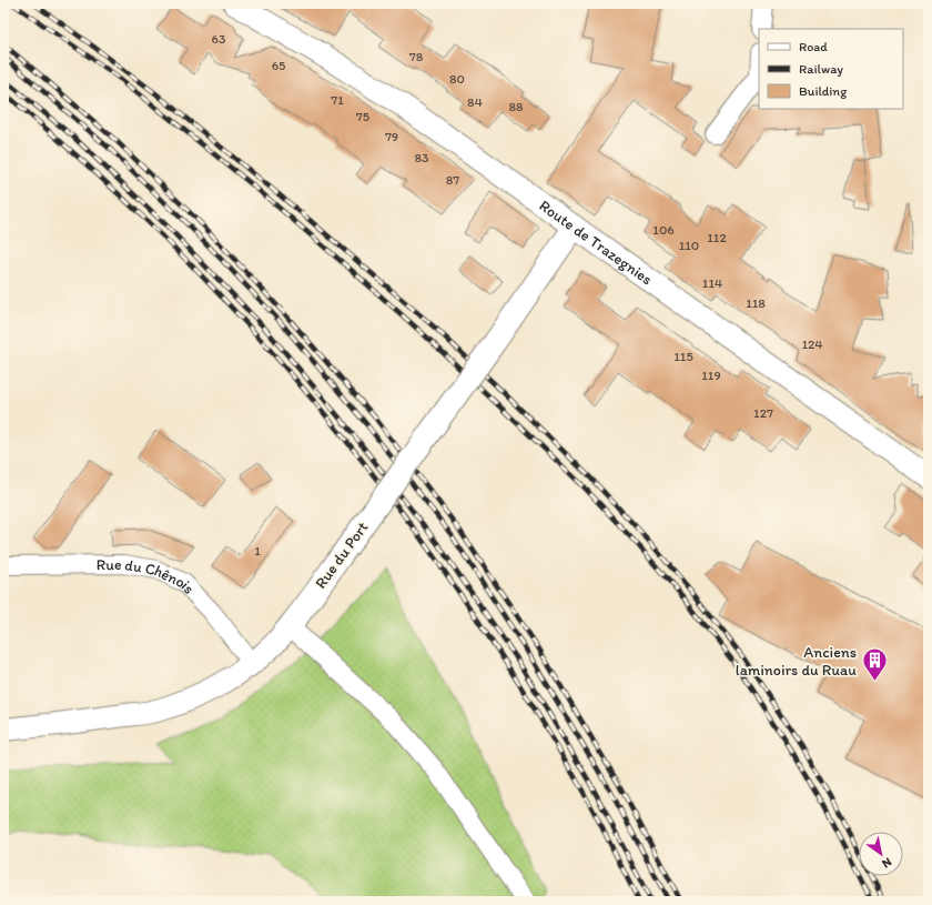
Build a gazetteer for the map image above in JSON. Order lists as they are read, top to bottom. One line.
{"streets":{"main road":["Route de Trazegnies","Rue du Port"],"street":["Rue du Chênois"]},"crossings":[["Route de Trazegnies","Rue du Port"],["Rue du Port","Rue du Chênois"]],"places":{"building":["Anciens laminoirs du Ruau"]},"house_numbers":["63","78","65","80","71","84","88","75","79","83","87","106","112","110","114","118","124","115","119","127","1"],"legend":["Road","Railway","Building"],"north":"bottom right"}
